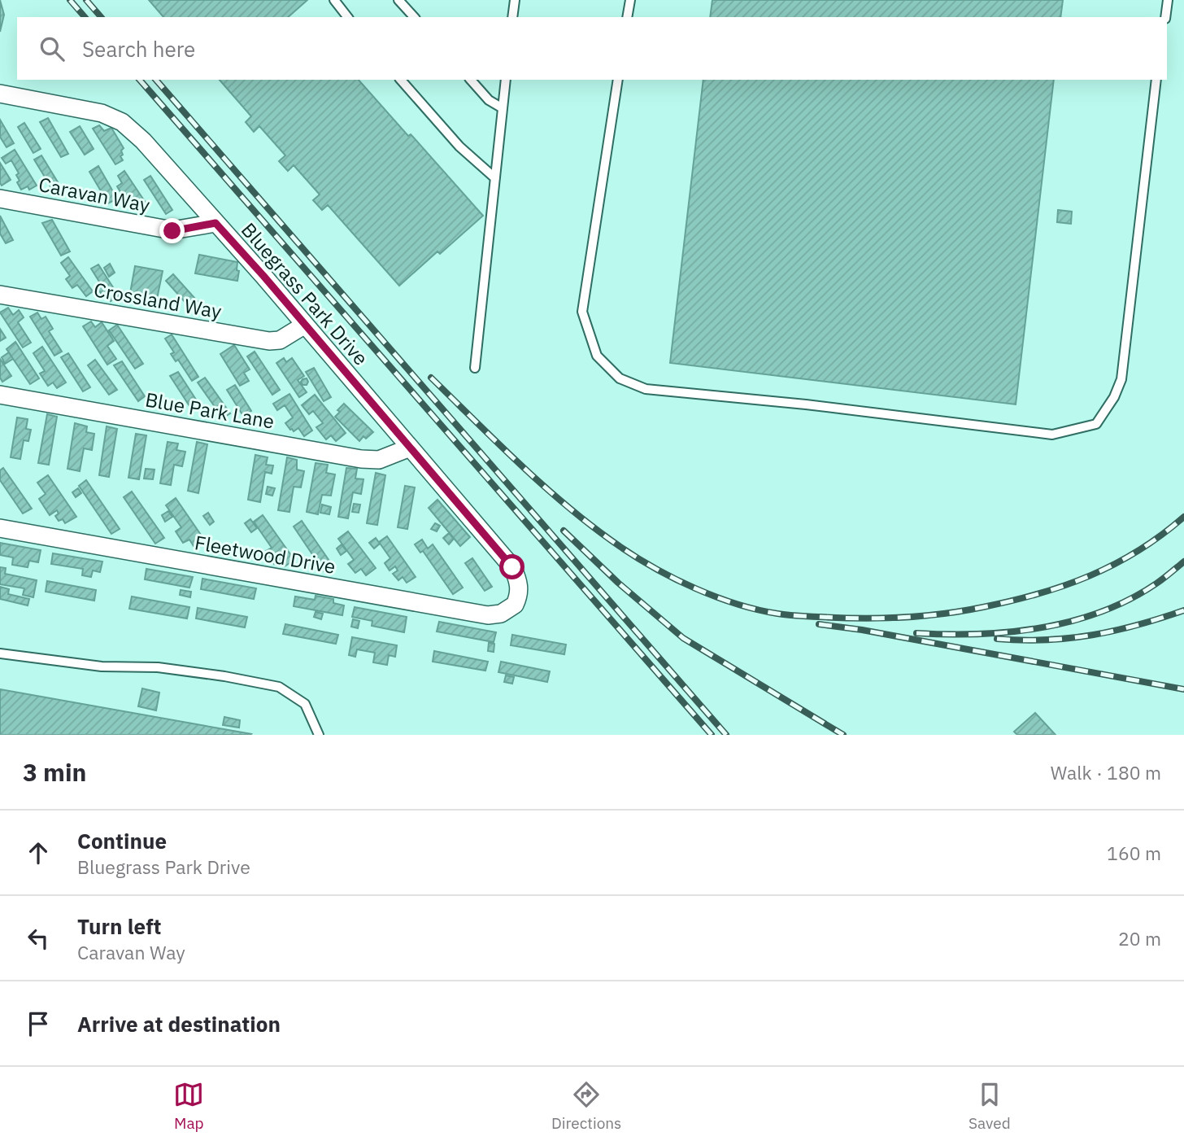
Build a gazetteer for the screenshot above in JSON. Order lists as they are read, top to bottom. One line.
{"streets":{"street":["Caravan Way","Bluegrass Park Drive","Crossland Way","Blue Park Lane","Fleetwood Drive"]},"crossings":[["Caravan Way","Bluegrass Park Drive"],["Bluegrass Park Drive","Crossland Way"],["Bluegrass Park Drive","Blue Park Lane"],["Bluegrass Park Drive","Fleetwood Drive"]],"page":{"search":"Search here","heading":["3 min","Walk · 180 m"],"list":[["Continue","Bluegrass Park Drive","160 m"],["Turn left","Caravan Way","20 m"],"Arrive at destination"],"nav":["Map","Directions","Saved"]}}
